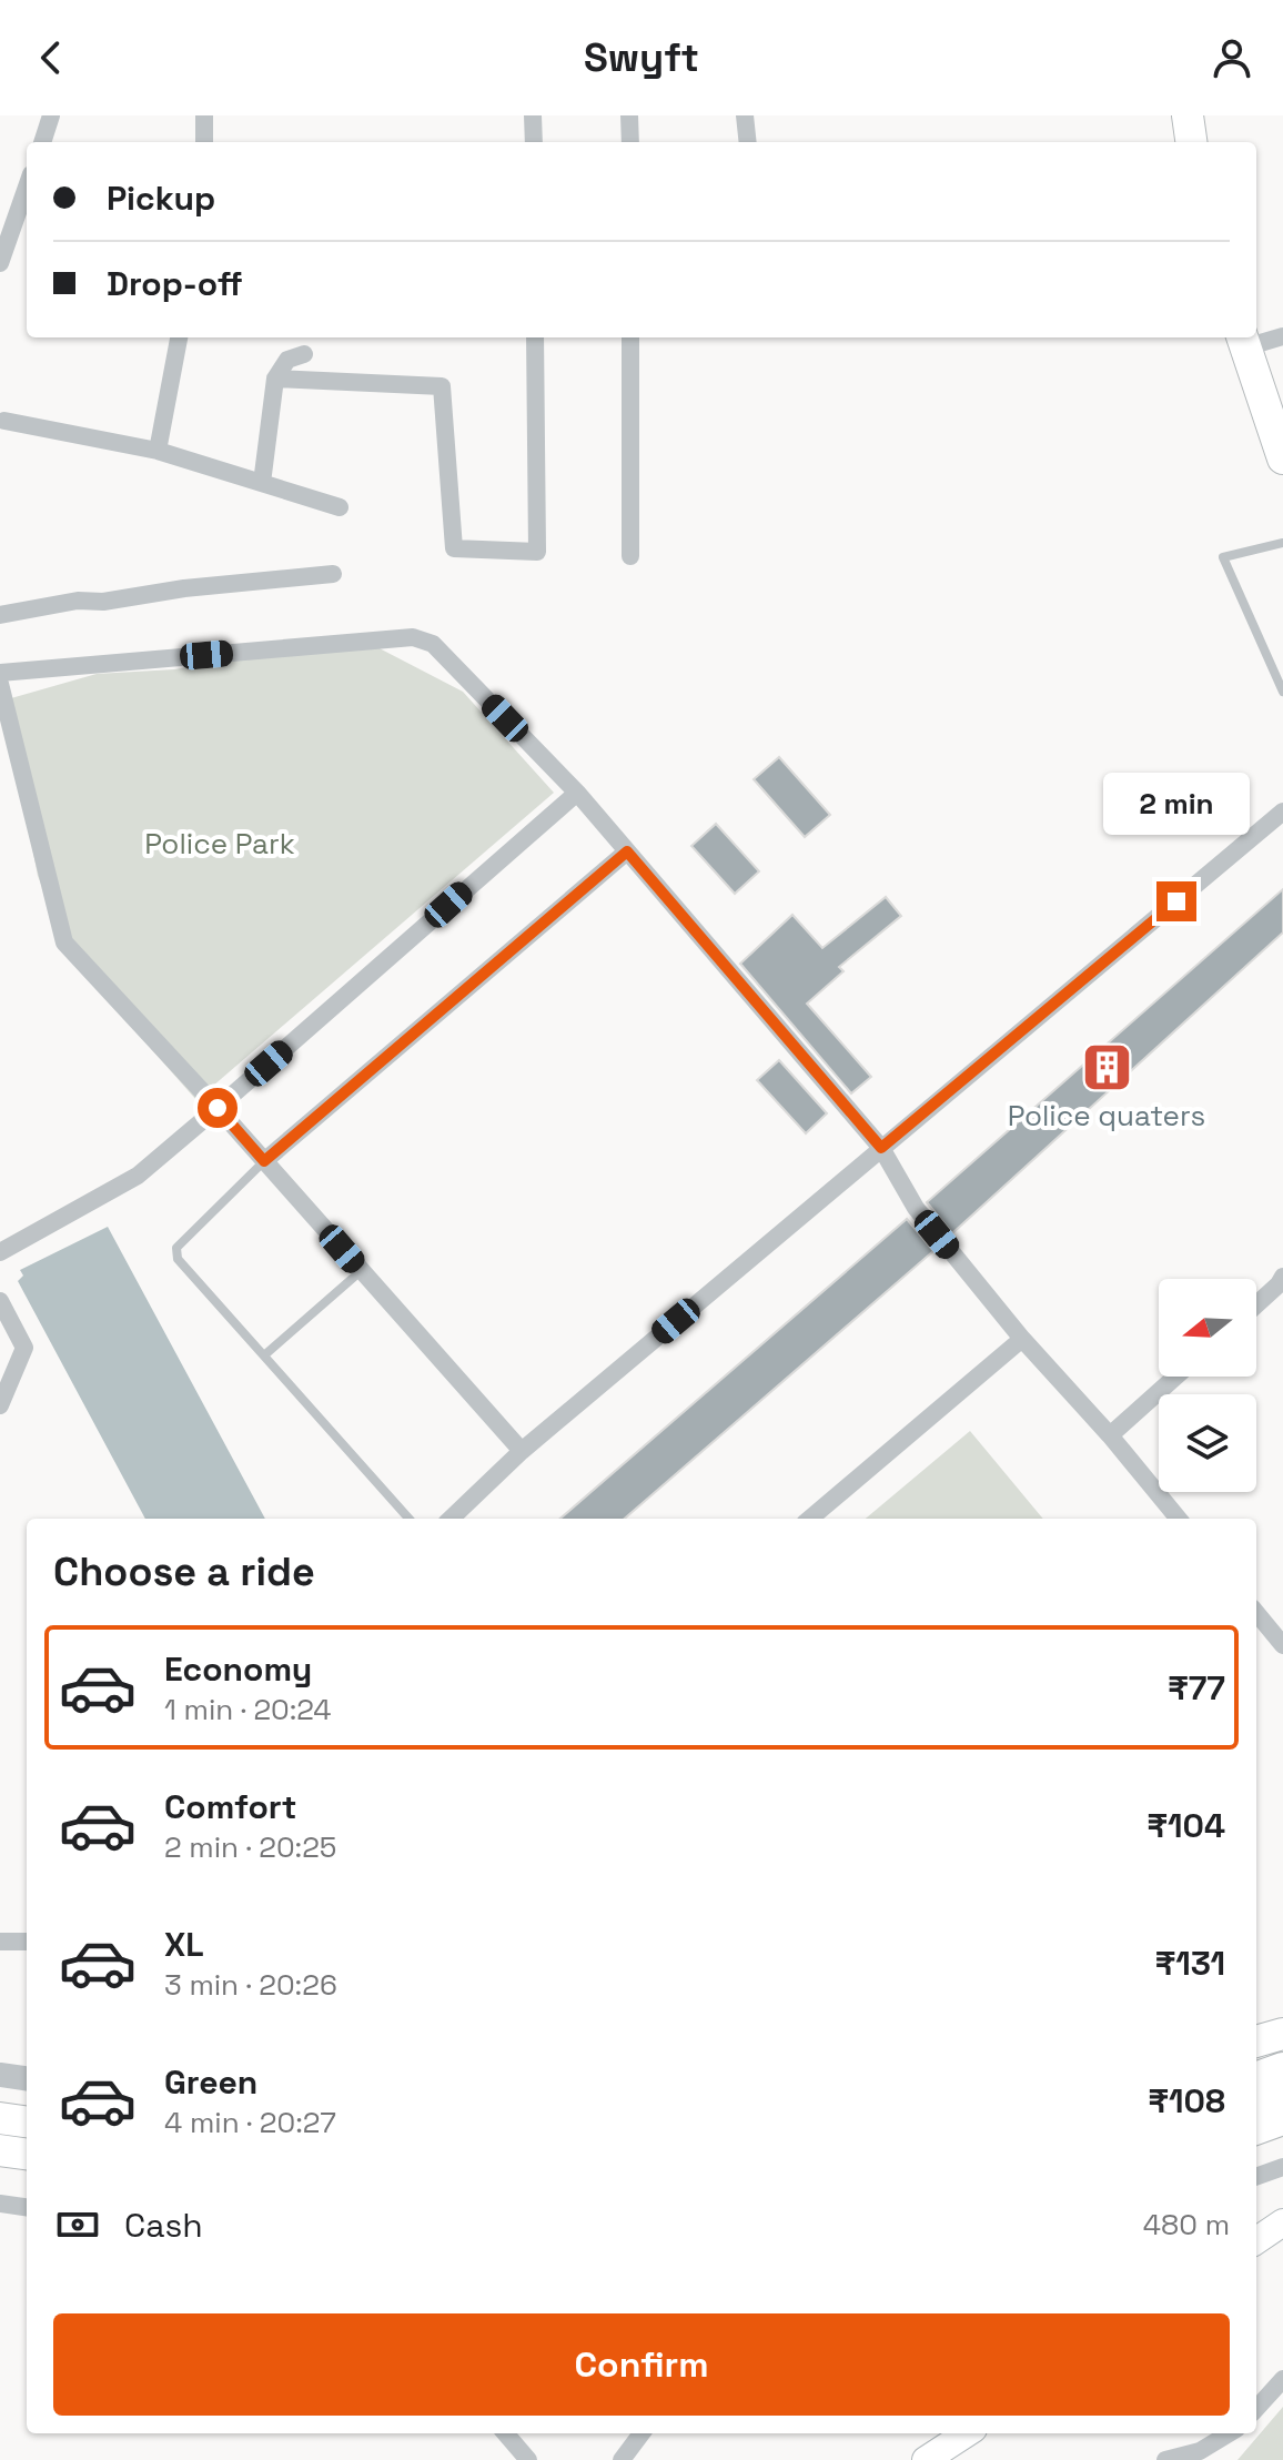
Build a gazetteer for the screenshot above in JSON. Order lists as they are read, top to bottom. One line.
{"parks":["Police Park"],"places":{"building":["Police quaters"]},"north":"left","page":{"header":"Swyft","banner":["Pickup","Drop-off"],"bubble":"2 min","heading":"Choose a ride","list":[{"name":"Economy","note":"1 min · 20:24","value":"₹77"},{"name":"Comfort","note":"2 min · 20:25","value":"₹104"},{"name":"XL","note":"3 min · 20:26","value":"₹131"},{"name":"Green","note":"4 min · 20:27","value":"₹108"}],"pay":["Cash","480 m"],"buttons":"Confirm"}}
